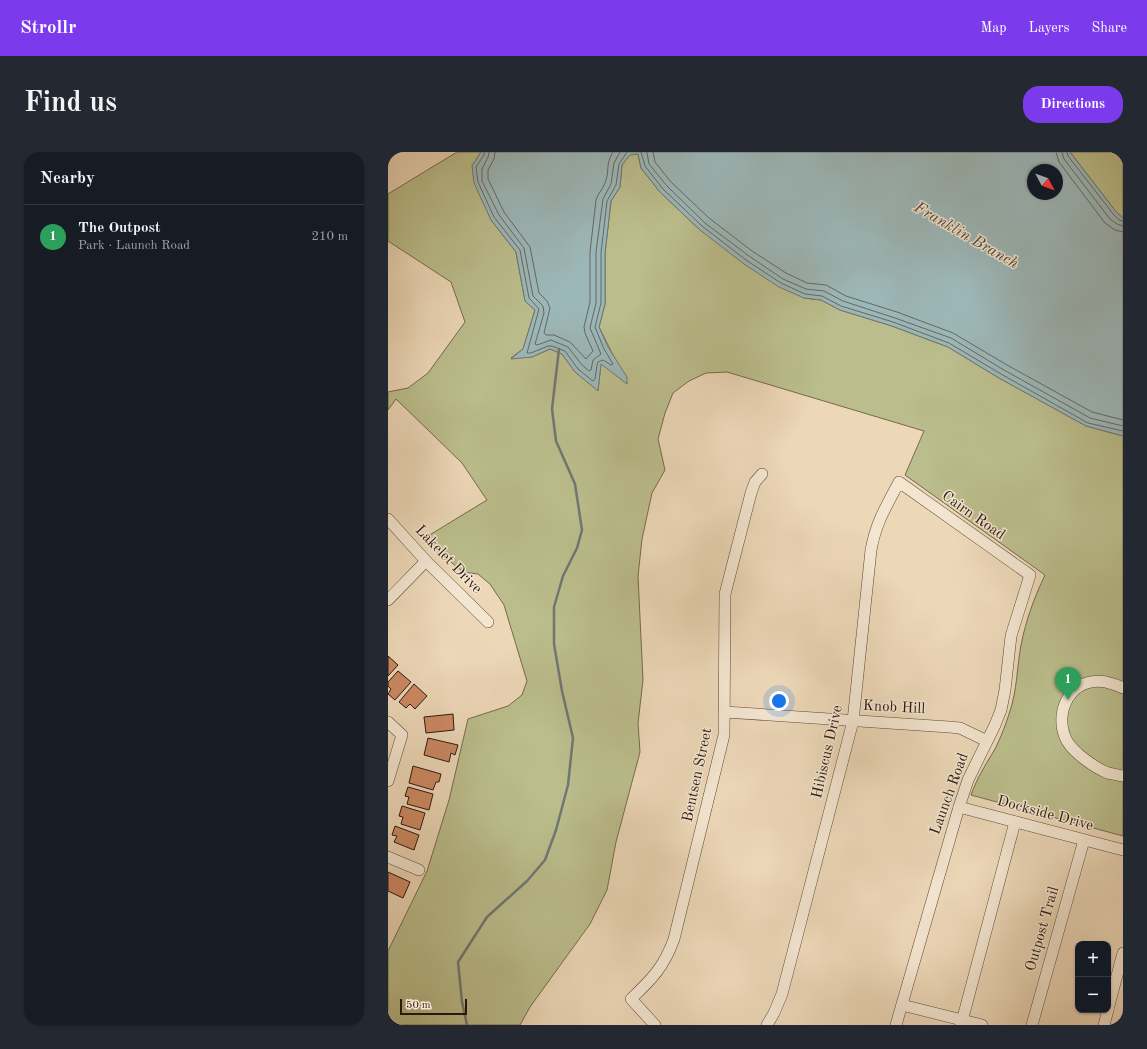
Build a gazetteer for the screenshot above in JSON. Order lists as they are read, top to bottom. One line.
{"streets":{"street":["Cairn Road","Lakelet Drive","Knob Hill","Hibiscus Drive","Bentsen Street","Launch Road","Dockside Drive","Outpost Trail"]},"crossings":[["Cairn Road","Hibiscus Drive"],["Cairn Road","Launch Road"],["Knob Hill","Hibiscus Drive"],["Knob Hill","Bentsen Street"],["Knob Hill","Launch Road"],["Launch Road","Dockside Drive"],["Dockside Drive","Outpost Trail"]],"water":["Franklin Branch"],"scale_bar":"50 m","north":"bottom right","page":{"header":"Strollr","nav":["Map","Layers","Share"],"buttons":"Directions","title":"Find us","heading":"Nearby","list":[{"mark":"1","name":"The Outpost","note":"Park · Launch Road","value":"210 m"}],"pins":"1","map_buttons":["+","−"],"scale":"50 m"}}
